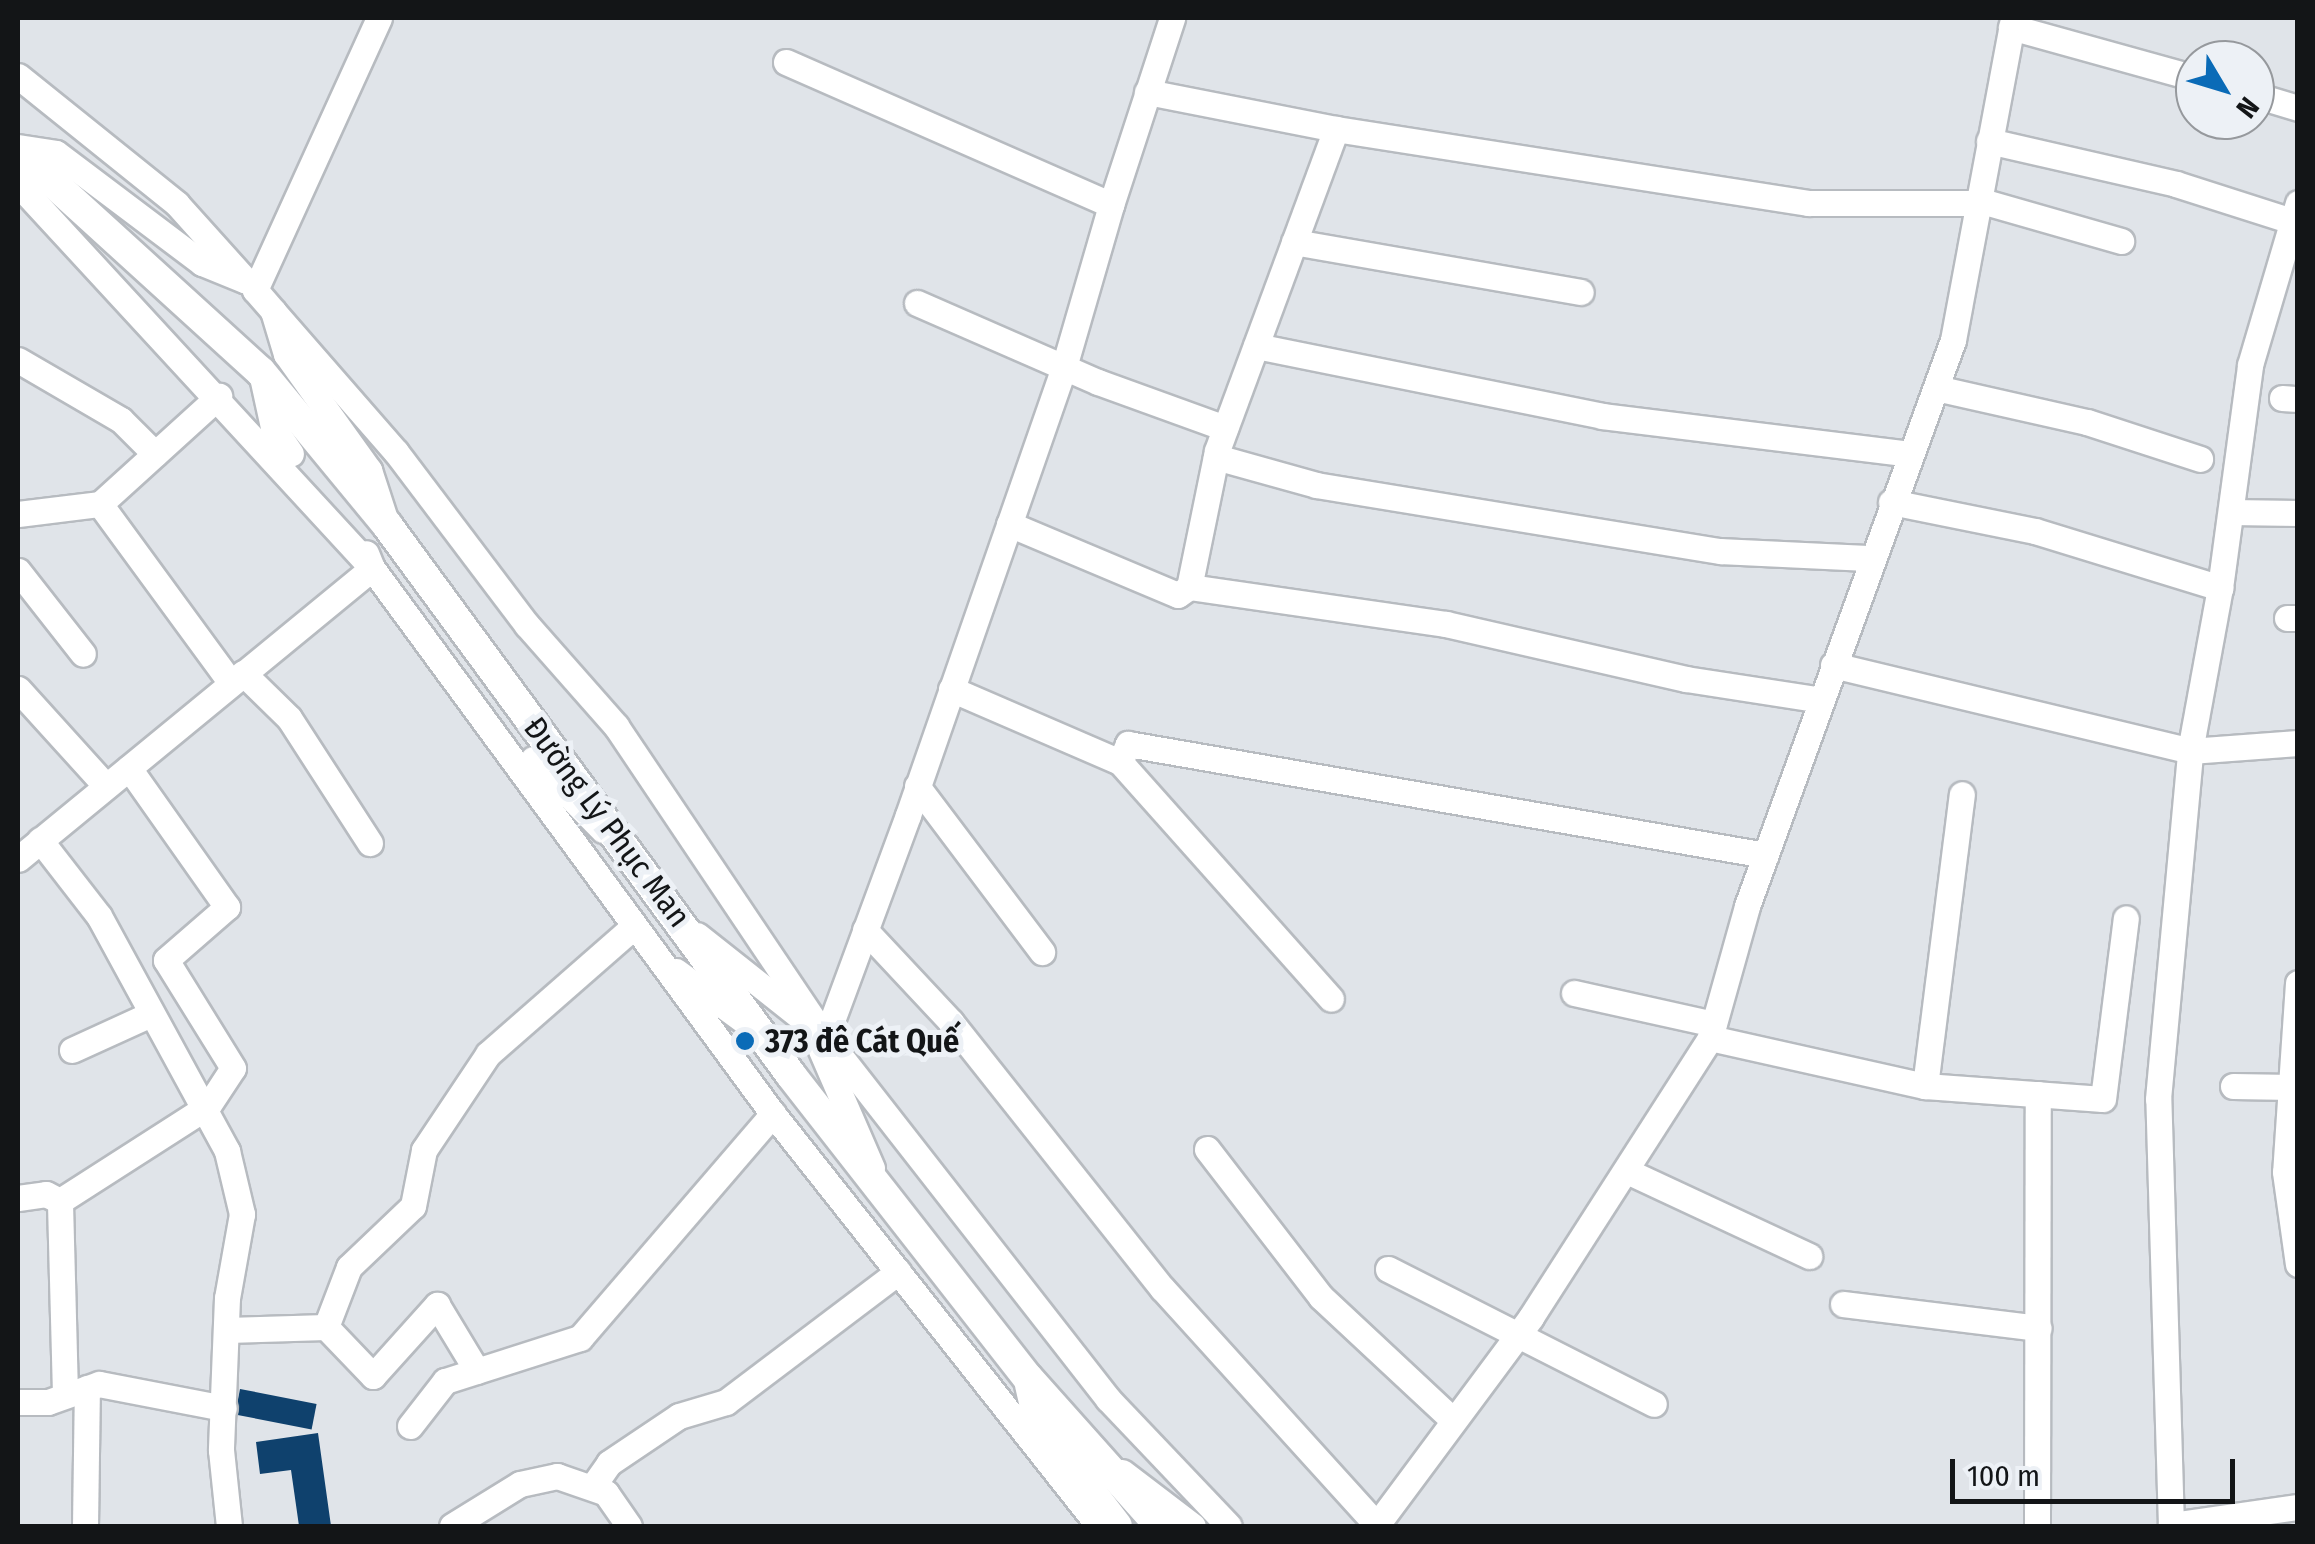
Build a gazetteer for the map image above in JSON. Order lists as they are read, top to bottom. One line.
{"streets":{"main road":["Đường Lý Phục Man"]},"places":["373 đê Cát Quế"],"scale_bar":"100 m","north":"bottom right"}
